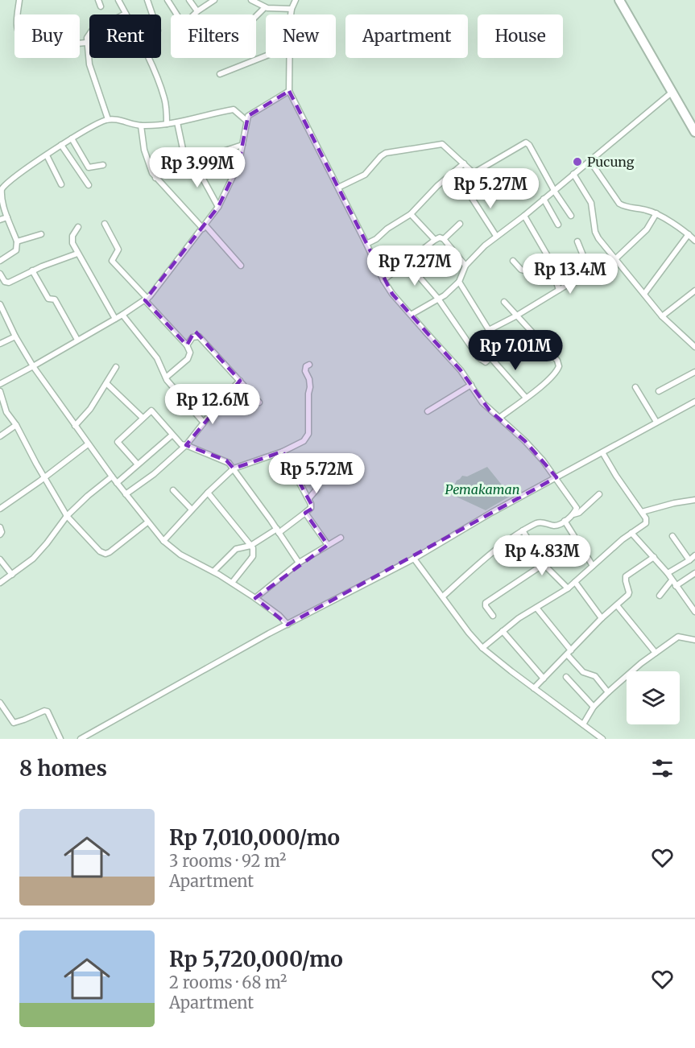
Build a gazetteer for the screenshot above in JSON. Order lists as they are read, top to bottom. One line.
{"parks":["Pemakaman"],"places":["Pucung"],"page":{"chip":["Buy","Rent","Filters","New","Apartment","House"],"price":["Rp 3.99M","Rp 5.27M","Rp 7.27M","Rp 13.4M","Rp 7.01M","Rp 12.6M","Rp 5.72M","Rp 4.83M"],"heading":"8 homes","list":[{"name":"Rp 7,010,000/mo","note":"3 rooms · 92 m² · Apartment"},{"name":"Rp 5,720,000/mo","note":"2 rooms · 68 m² · Apartment"}]}}
